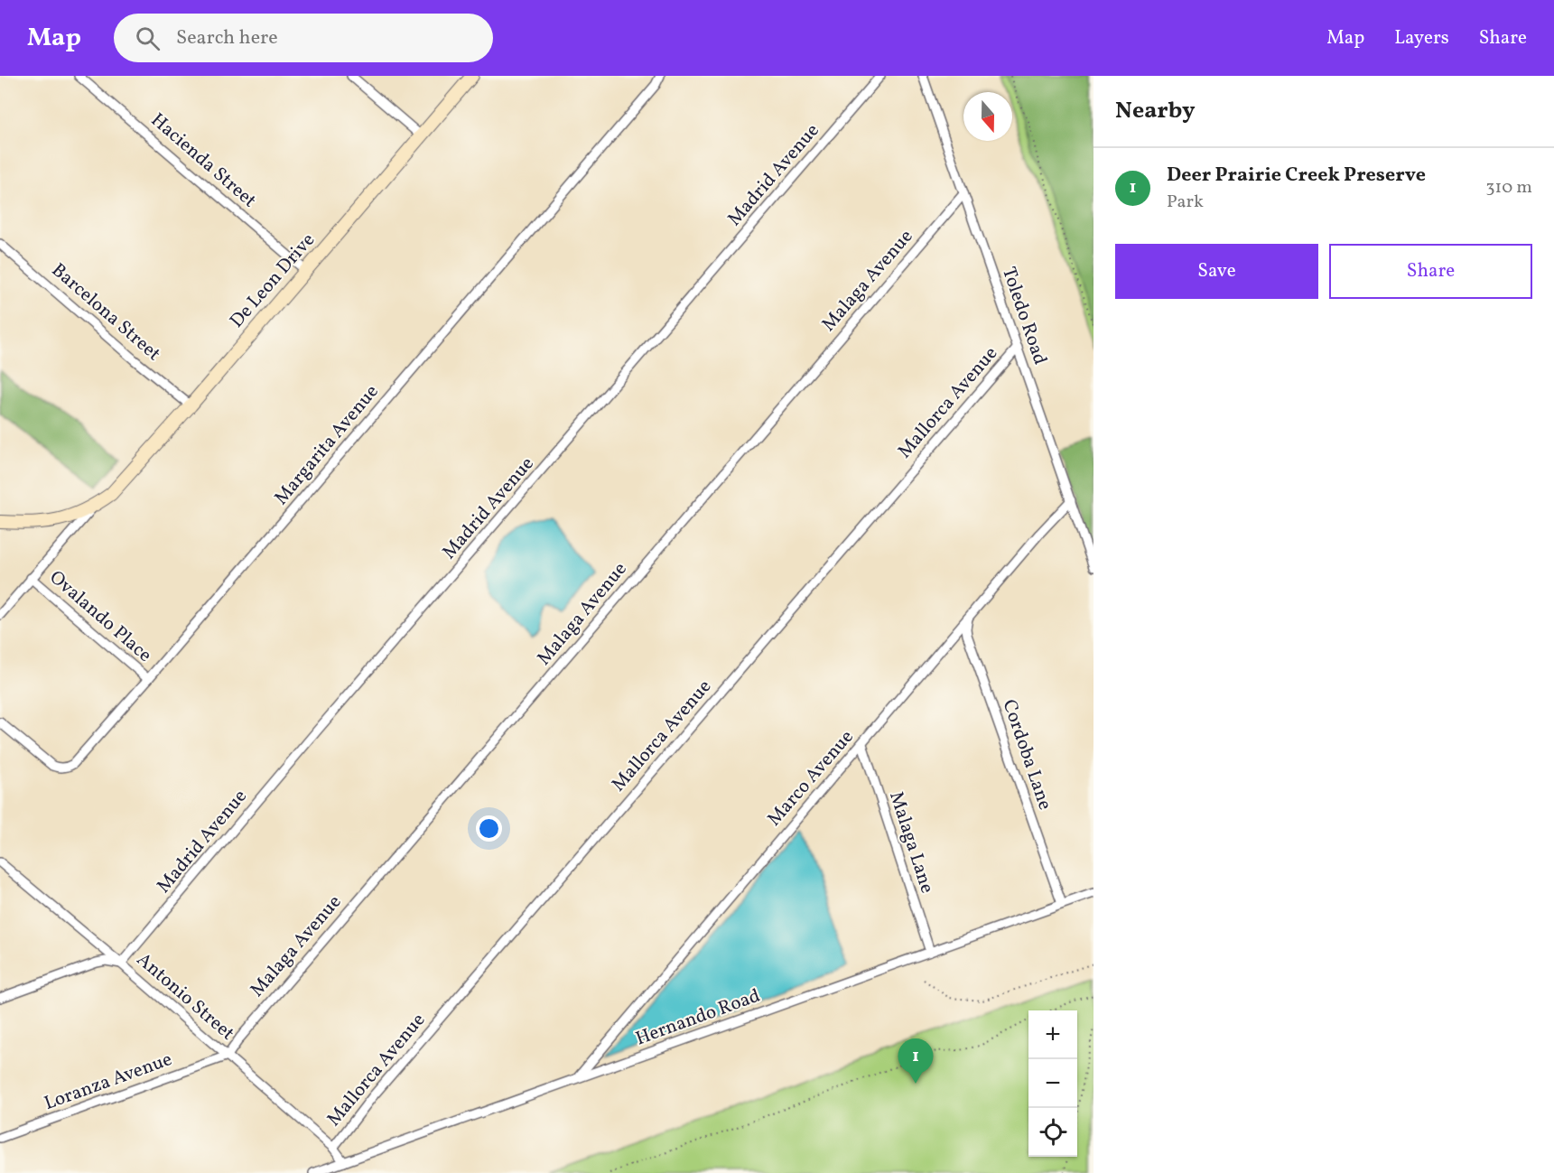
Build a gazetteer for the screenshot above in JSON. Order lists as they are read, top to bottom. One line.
{"streets":{"street":["Hacienda Street","Madrid Avenue","De Leon Drive","Malaga Avenue","Barcelona Street","Toledo Road","Mallorca Avenue","Margarita Avenue","Ovalando Place","Cordoba Lane","Marco Avenue","Malaga Lane","Antonio Street","Hernando Road","Loranza Avenue"]},"crossings":[["Hacienda Street","De Leon Drive"],["Madrid Avenue","Antonio Street"],["De Leon Drive","Barcelona Street"],["De Leon Drive","Ovalando Place"],["Malaga Avenue","Toledo Road"],["Malaga Avenue","Antonio Street"],["Malaga Avenue","Loranza Avenue"],["Toledo Road","Mallorca Avenue"],["Toledo Road","Marco Avenue"],["Mallorca Avenue","Antonio Street"],["Margarita Avenue","Ovalando Place"],["Cordoba Lane","Marco Avenue"],["Cordoba Lane","Hernando Road"],["Marco Avenue","Malaga Lane"],["Marco Avenue","Hernando Road"],["Malaga Lane","Hernando Road"],["Antonio Street","Hernando Road"],["Antonio Street","Loranza Avenue"]],"north":"bottom","page":{"header":"Map","search":"Search here","nav":["Map","Layers","Share"],"heading":"Nearby","list":[{"mark":"1","name":"Deer Prairie Creek Preserve","note":"Park","value":"310 m"}],"buttons":["Save","Share"],"map_buttons":["+","−"],"pins":"1"}}
